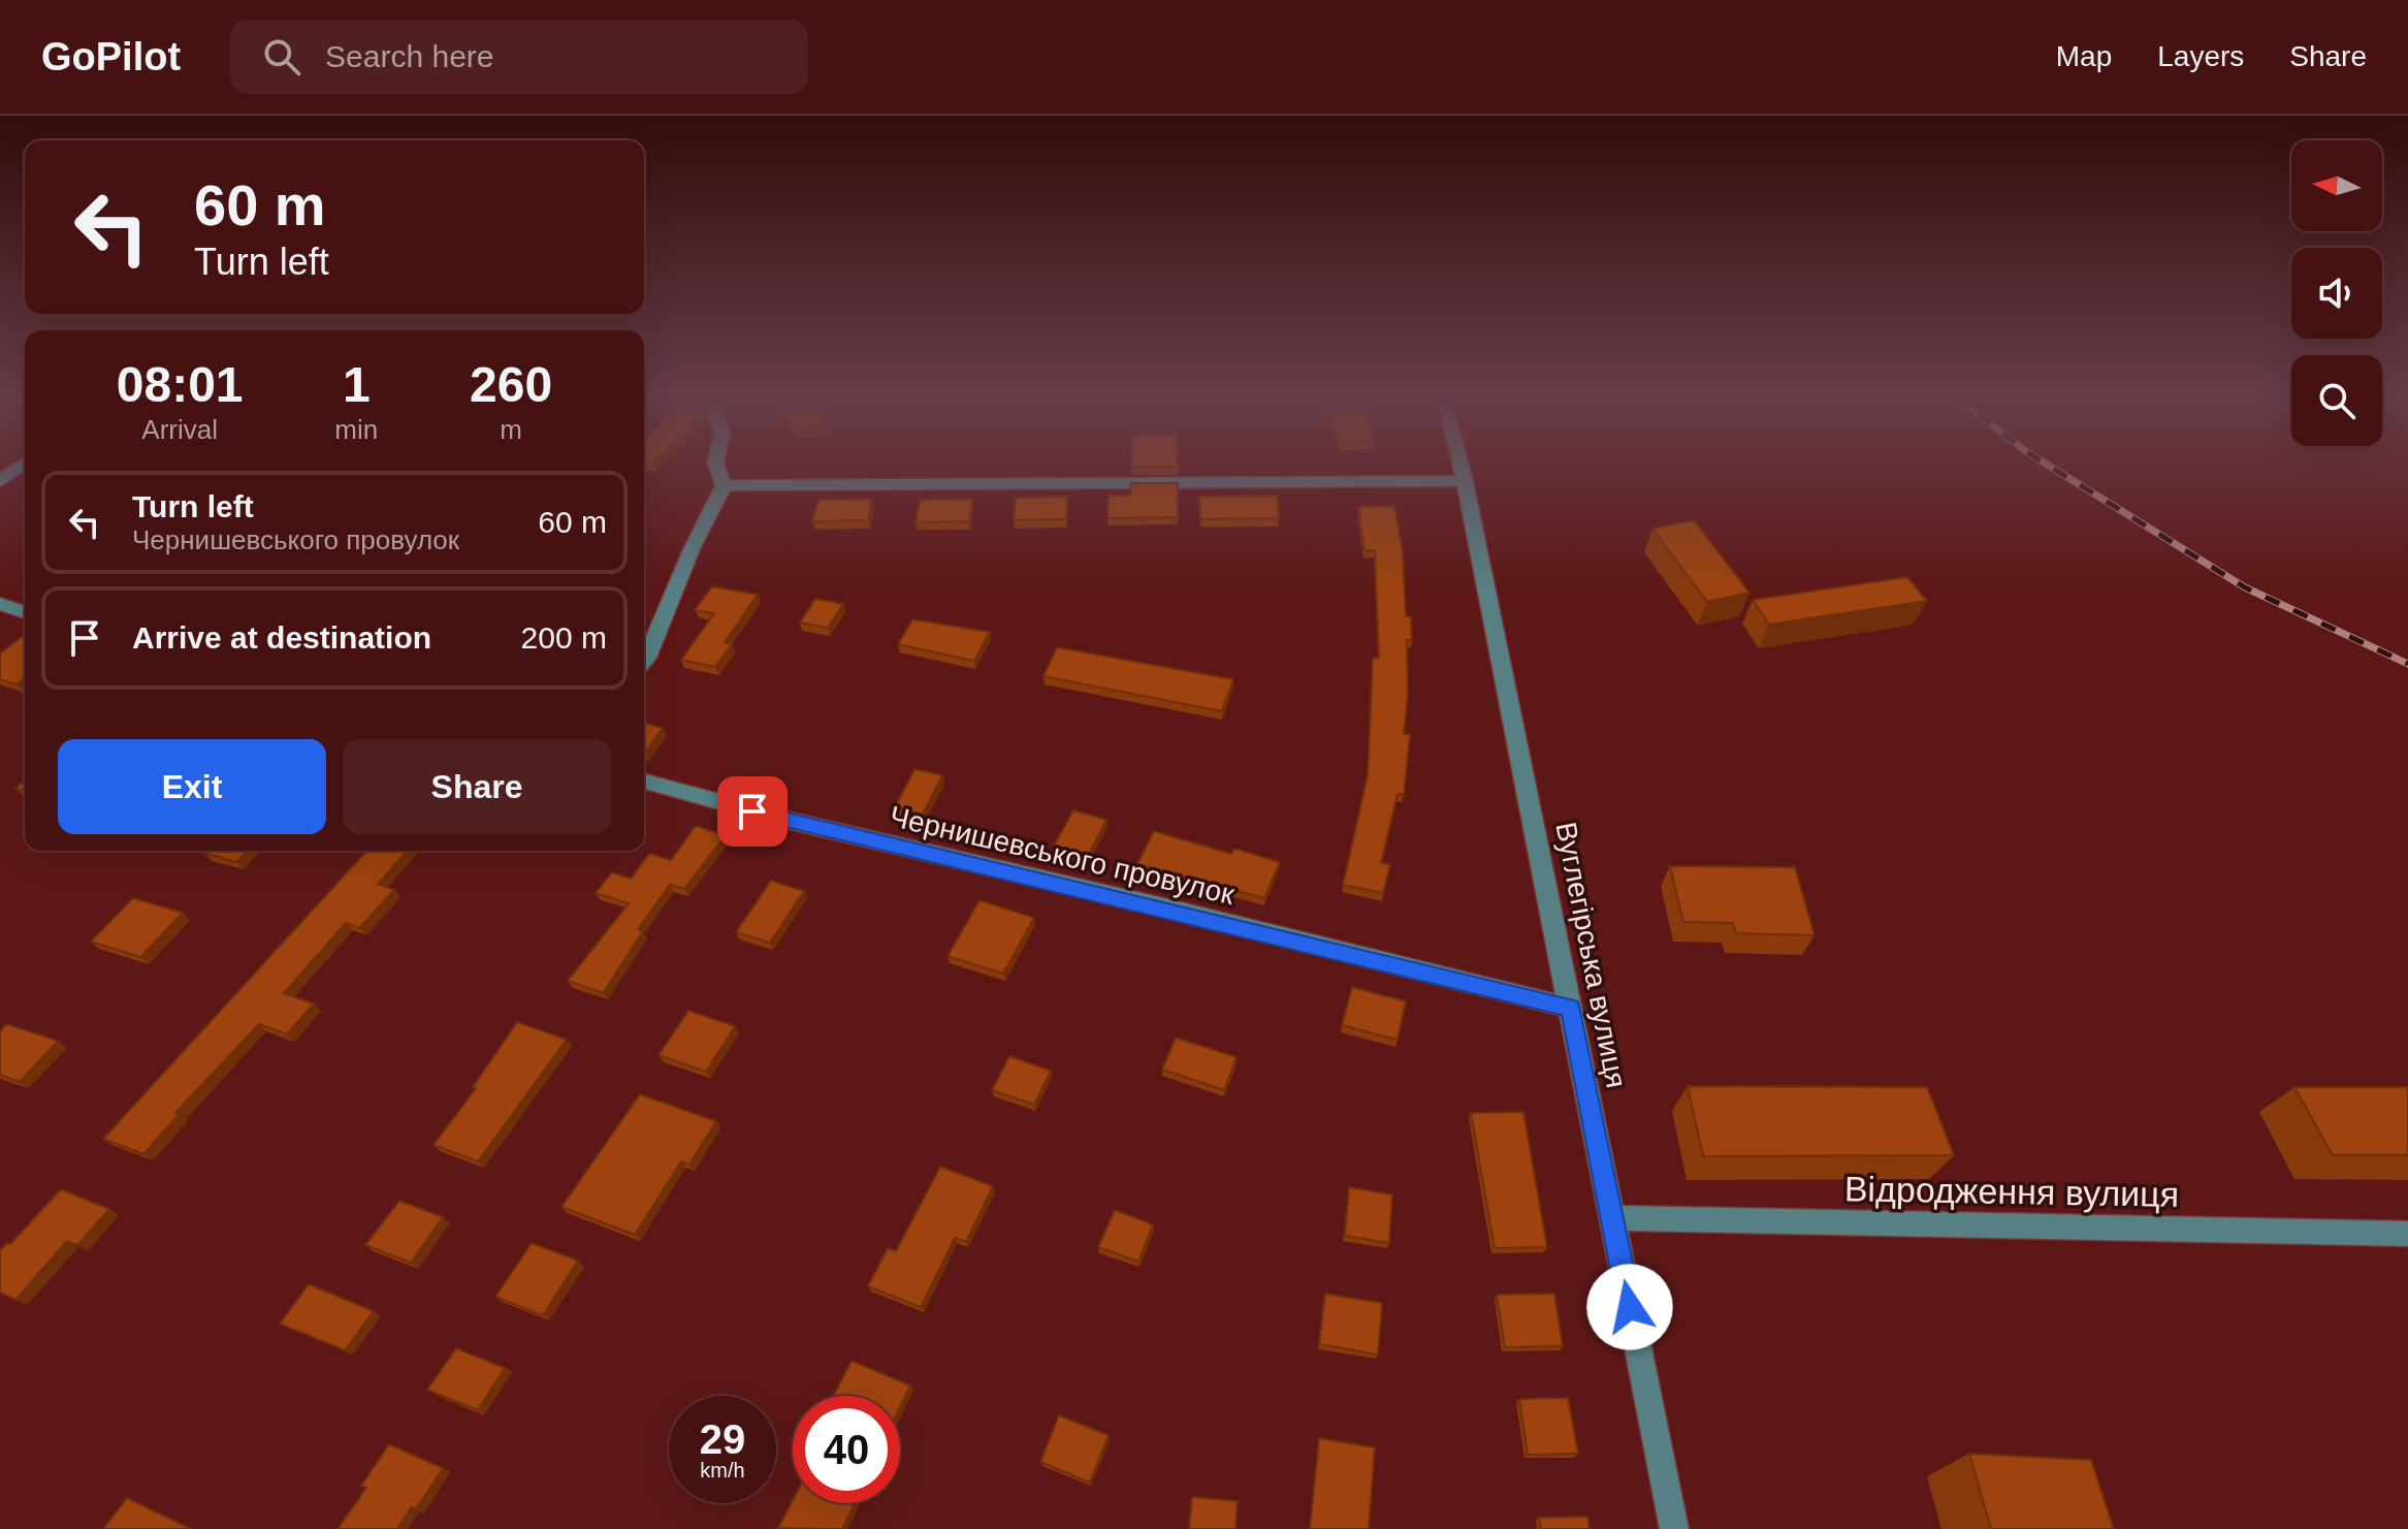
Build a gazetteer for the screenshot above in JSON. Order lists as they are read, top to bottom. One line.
{"streets":{"street":["Чернишевського провулок","Вуглегірська вулиця","Відродження вулиця"]},"crossings":[["Чернишевського провулок","Вуглегірська вулиця"],["Вуглегірська вулиця","Відродження вулиця"]],"north":"left","page":{"header":"GoPilot","search":"Search here","nav":["Map","Layers","Share"],"turn":["60 m","Turn left"],"eta":["08:01","Arrival","1","min","260","m"],"list":[{"name":"Turn left","note":"Чернишевського провулок","value":"60 m"},{"name":"Arrive at destination","value":"200 m"}],"buttons":["Exit","Share"],"speed":"29 km/h","limit":"40"}}
